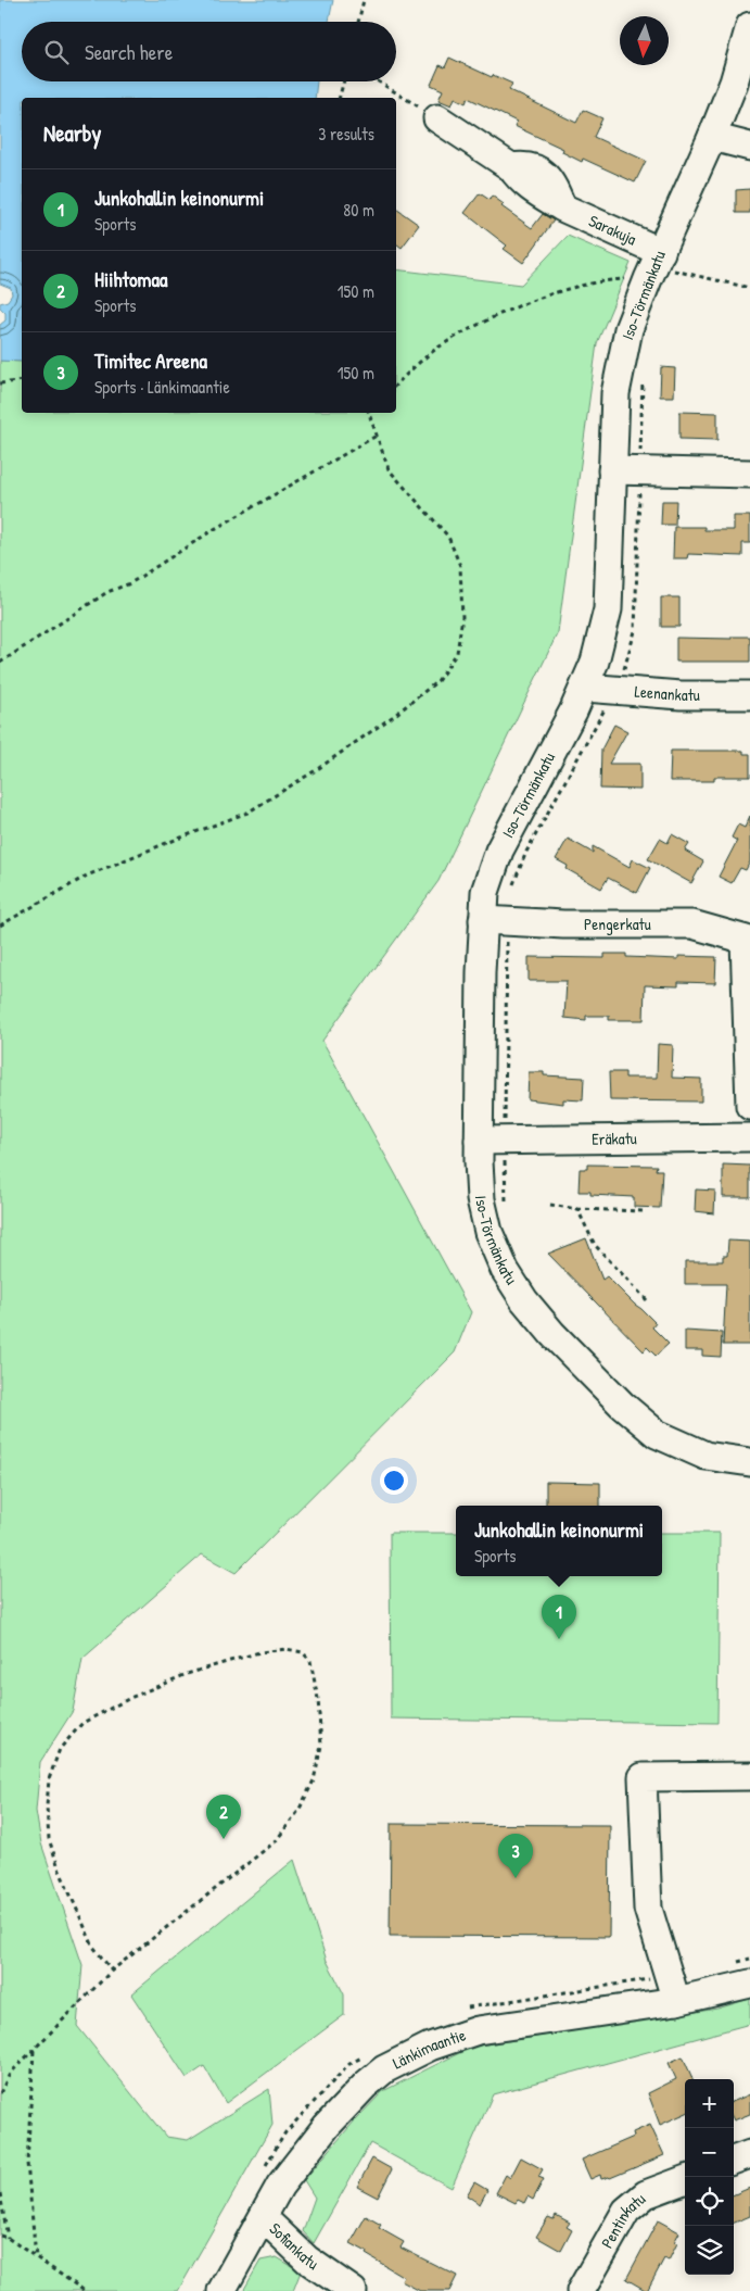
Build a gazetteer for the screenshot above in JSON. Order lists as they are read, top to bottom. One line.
{"streets":{"street":["Sarakuja","Iso-Törmänkatu","Leenankatu","Pengerkatu","Eräkatu","Länkimaantie","Pentinkatu","Sofiankatu"]},"crossings":[["Sarakuja","Iso-Törmänkatu"],["Iso-Törmänkatu","Leenankatu"],["Iso-Törmänkatu","Pengerkatu"],["Iso-Törmänkatu","Eräkatu"],["Länkimaantie","Sofiankatu"]],"north":"bottom","page":{"search":"Search here","heading":["Nearby","3 results"],"list":[{"mark":"1","name":"Junkohallin keinonurmi","note":"Sports","value":"80 m"},{"mark":"2","name":"Hiihtomaa","note":"Sports","value":"150 m"},{"mark":"3","name":"Timitec Areena","note":"Sports · Länkimaantie","value":"150 m"}],"popup":["Junkohallin keinonurmi","Sports"],"pins":["1","2","3"],"map_buttons":["+","−"]}}
